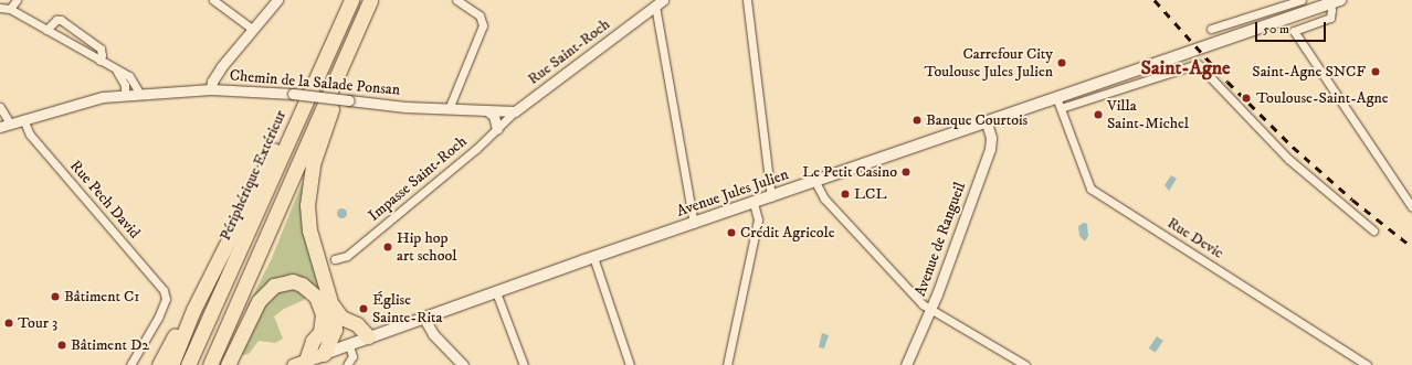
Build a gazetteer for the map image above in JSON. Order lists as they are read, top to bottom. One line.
{"streets":{"highway":["Périphérique Extérieur"],"main road":["Avenue Jules Julien"],"street":["Rue Saint-Roch","Chemin de la Salade Ponsan","Impasse Saint-Roch","Rue Pech David","Rue Devic","Avenue de Rangueil"]},"crossings":[["Rue Saint-Roch","Chemin de la Salade Ponsan"],["Rue Saint-Roch","Impasse Saint-Roch"],["Chemin de la Salade Ponsan","Impasse Saint-Roch"],["Chemin de la Salade Ponsan","Rue Pech David"],["Avenue Jules Julien","Rue Devic"],["Avenue Jules Julien","Avenue de Rangueil"]],"districts":["Saint-Agne"],"places":["Carrefour City Toulouse Jules Julien","Saint-Agne SNCF","Toulouse-Saint-Agne","Villa Saint-Michel","Banque Courtois","Le Petit Casino","LCL","Crédit Agricole","Hip hop art school","Bâtiment C1","Église Sainte-Rita","Tour 3","Bâtiment D2"],"scale_bar":"50 m"}
